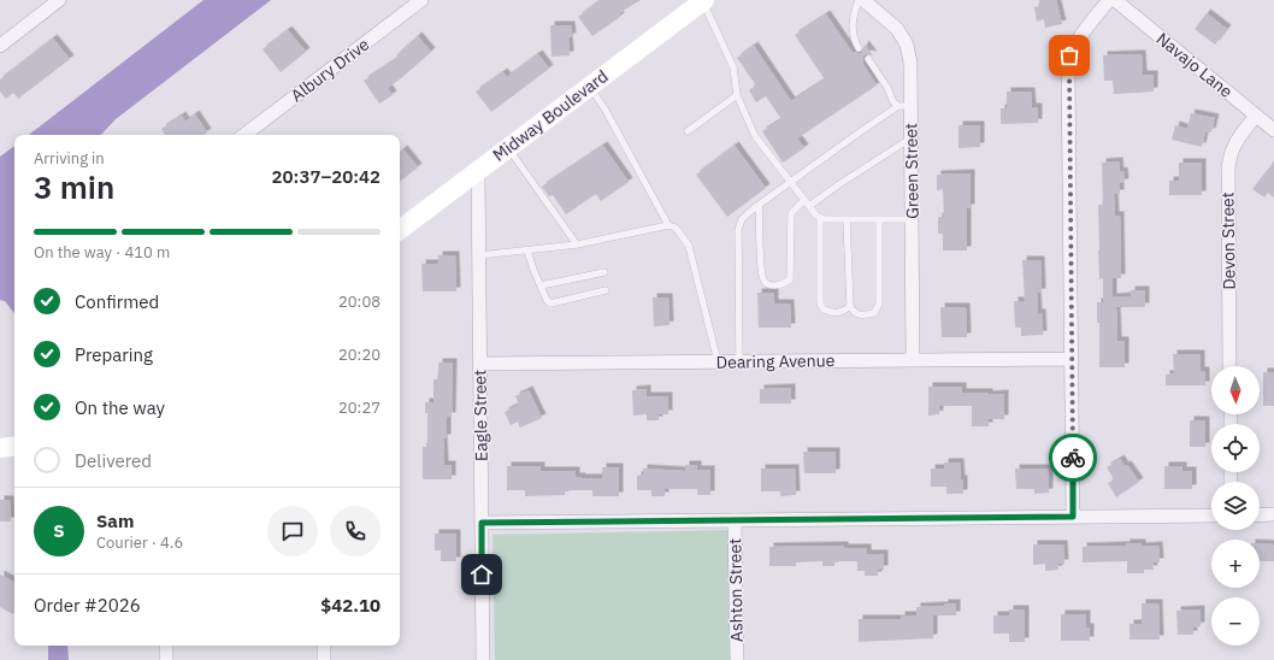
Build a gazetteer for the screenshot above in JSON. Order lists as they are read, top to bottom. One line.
{"streets":{"street":["Navajo Lane","Albury Drive","Midway Boulevard","Green Street","Devon Street","Dearing Avenue","Eagle Street","Ashton Street"]},"crossings":[["Navajo Lane","Devon Street"],["Midway Boulevard","Eagle Street"],["Green Street","Dearing Avenue"],["Dearing Avenue","Eagle Street"]],"north":"bottom","page":{"heading":["3 min","Arriving in","20:37–20:42"],"panel":["Sam","Courier · 4.6","Order #2026","$42.10"],"bar":"On the way · 410 m","list":[["Confirmed","20:08"],["Preparing","20:20"],["On the way","20:27"],"Delivered"],"map_buttons":["+","−"],"round":"S"}}
